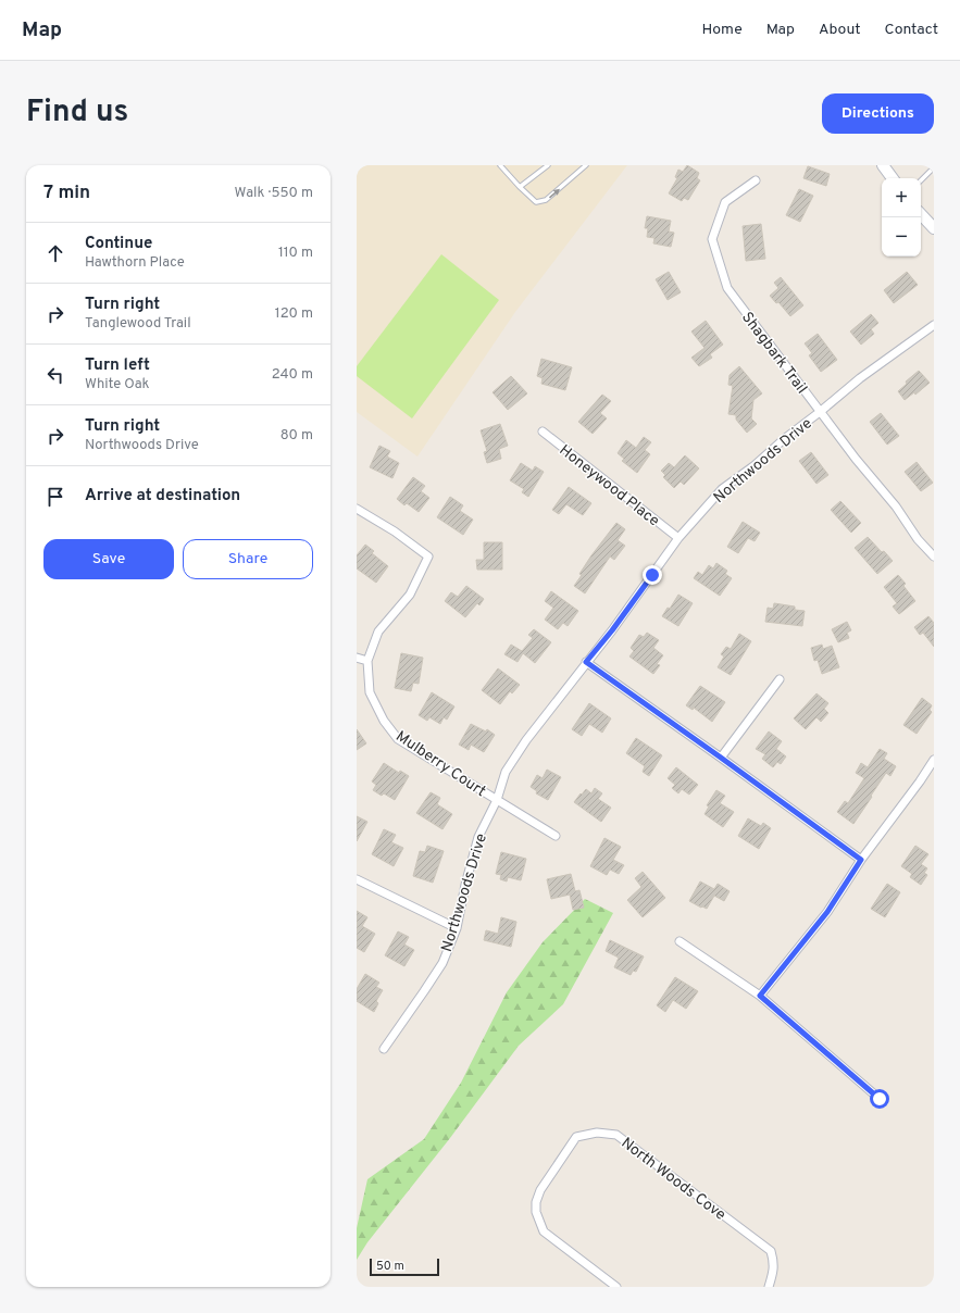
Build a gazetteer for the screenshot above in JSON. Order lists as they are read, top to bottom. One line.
{"streets":{"street":["Shagbark Trail","Northwoods Drive","Honeywood Place","Mulberry Court","North Woods Cove"]},"crossings":[["Shagbark Trail","Northwoods Drive"],["Northwoods Drive","Honeywood Place"],["Northwoods Drive","Mulberry Court"]],"scale_bar":"50 m","page":{"header":"Map","nav":["Home","Map","About","Contact"],"title":"Find us","buttons":["Directions",["Save","Share"]],"heading":["7 min","Walk · 550 m"],"map_buttons":["+","−"],"list":[["Continue","Hawthorn Place","110 m"],["Turn right","Tanglewood Trail","120 m"],["Turn left","White Oak","240 m"],["Turn right","Northwoods Drive","80 m"],"Arrive at destination"],"scale":"50 m"}}
